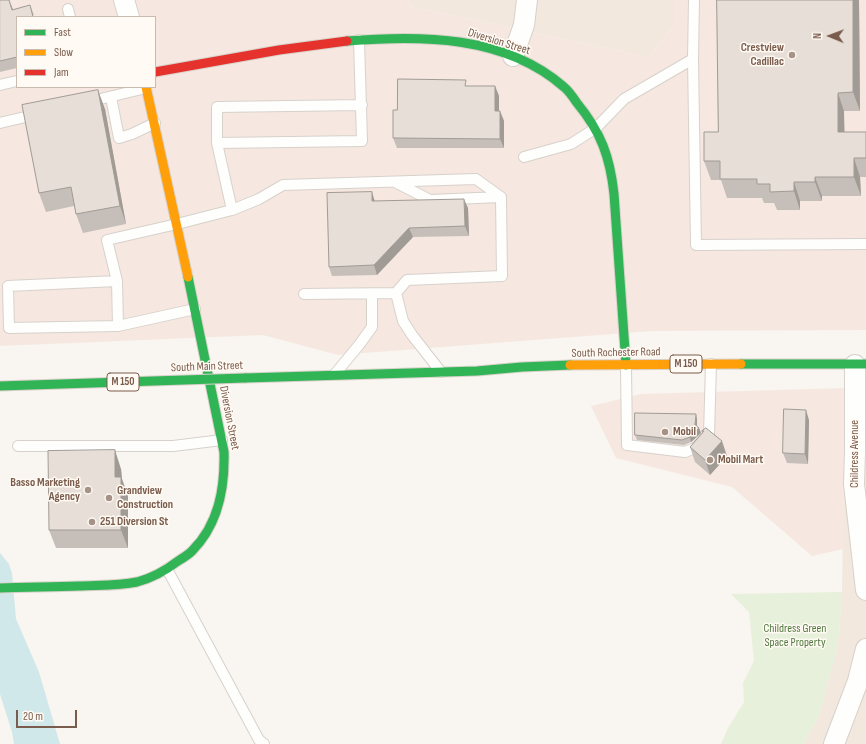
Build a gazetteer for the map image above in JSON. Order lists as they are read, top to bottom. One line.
{"streets":{"street":["Diversion Street","South Rochester Road","M 150","South Main Street","Childress Avenue"]},"crossings":[["Diversion Street","South Rochester Road"],["South Rochester Road","South Main Street"],["South Rochester Road","Childress Avenue"]],"parks":["Childress Green Space Property"],"places":["Crestview Cadillac","Mobil","Mobil Mart","Basso Marketing Agency","Grandview Construction","251 Diversion St"],"legend":["Fast","Slow","Jam"],"scale_bar":"20 m","north":"left"}
